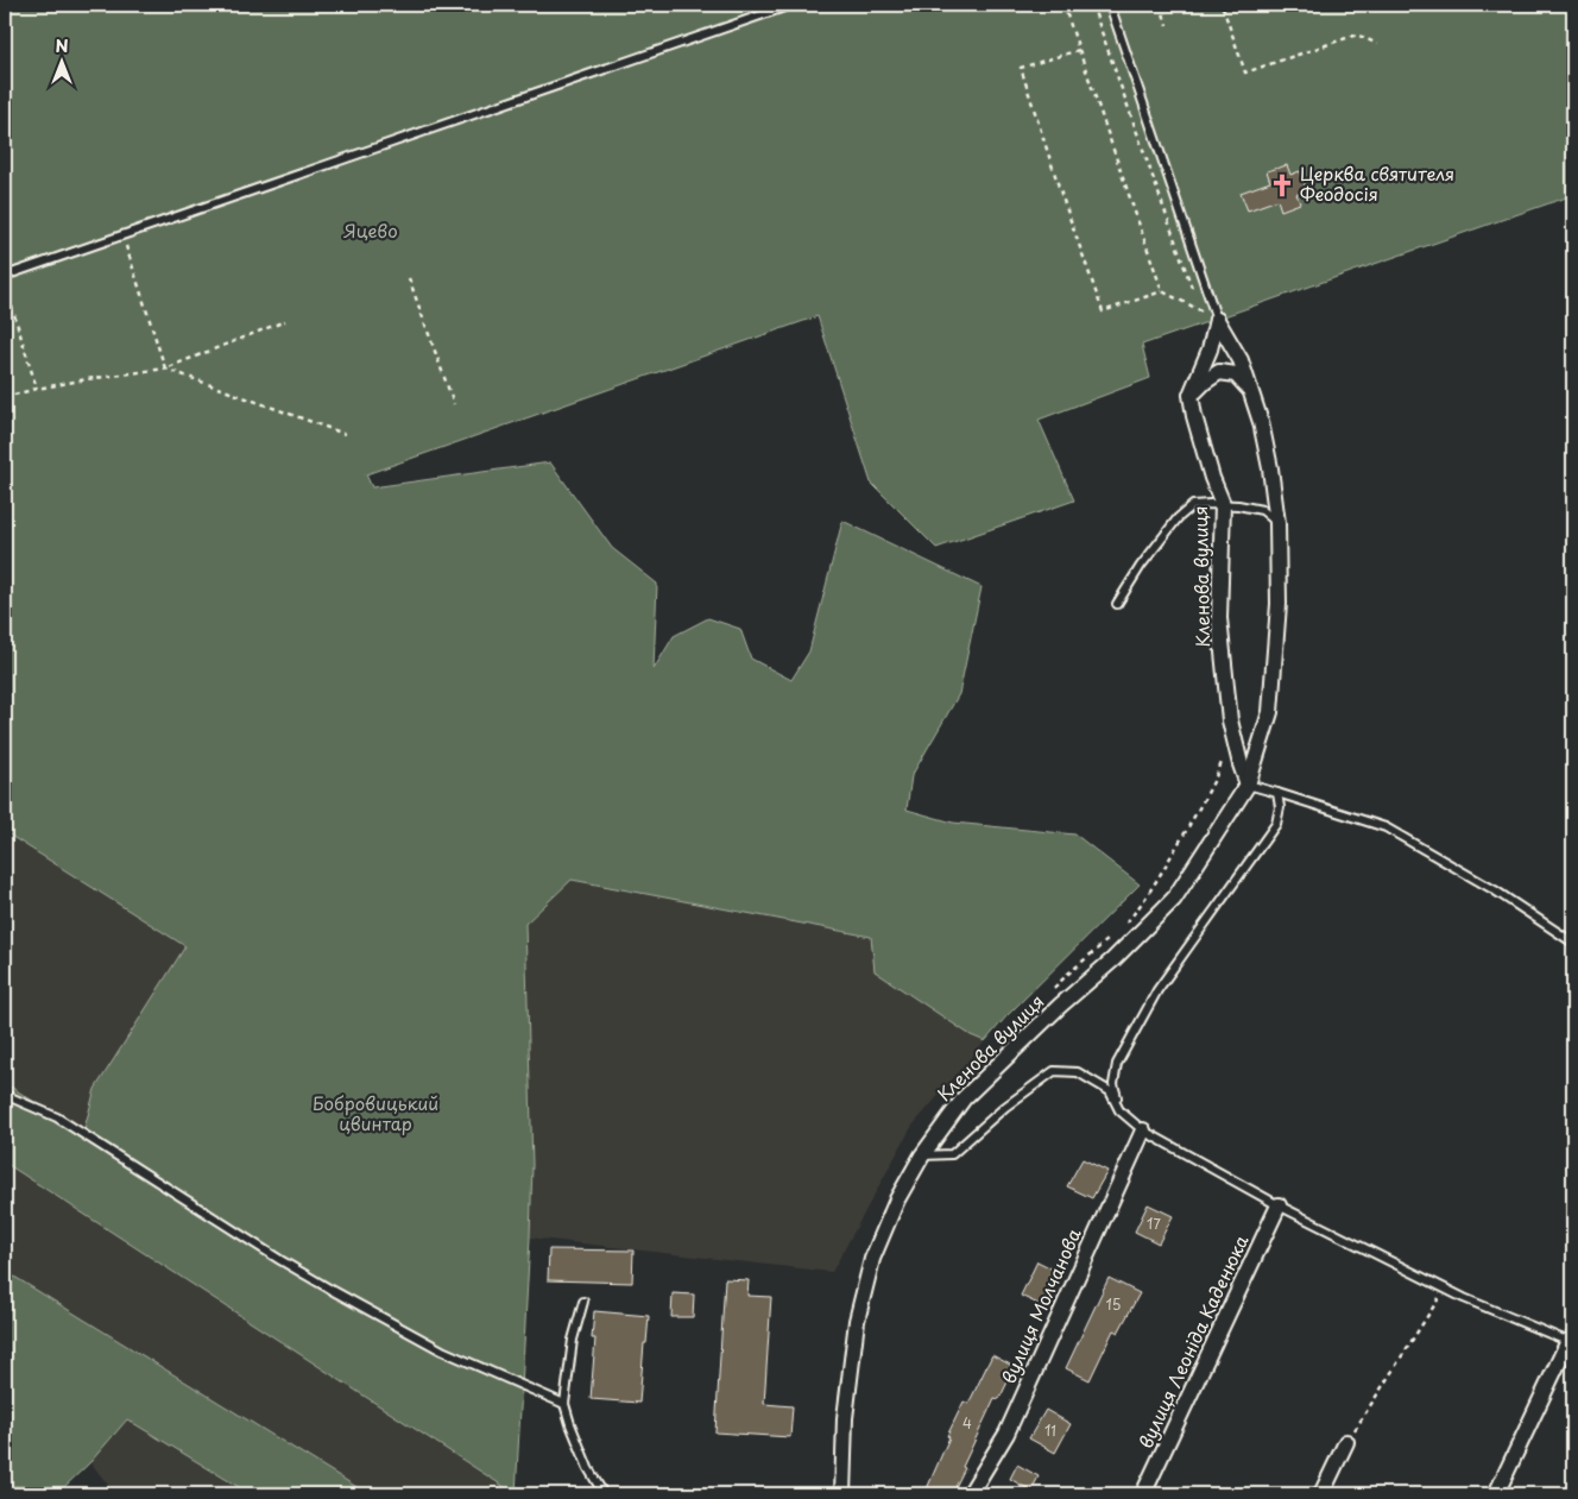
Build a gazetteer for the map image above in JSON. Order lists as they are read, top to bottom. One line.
{"streets":{"street":["Кленова вулиця","вулиця Молчанова","вулиця Леоніда Каденюка"]},"parks":["Яцево","Бобровицький цвинтар"],"places":{"church":["Церква святителя Феодосія"]},"house_numbers":["17","15","4","11"],"north":"top"}
